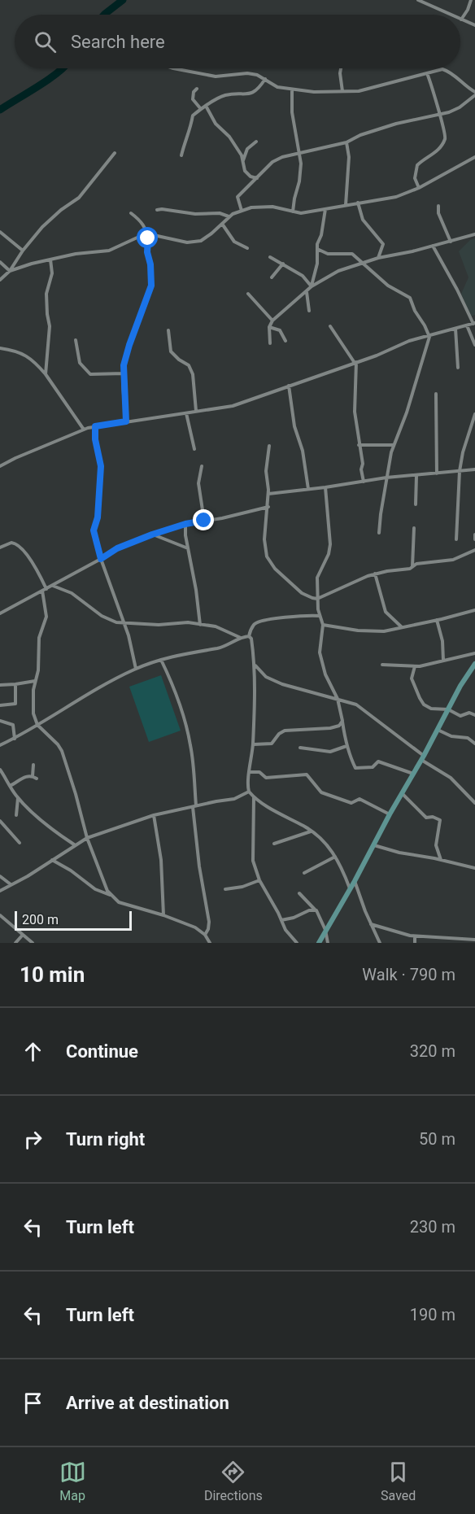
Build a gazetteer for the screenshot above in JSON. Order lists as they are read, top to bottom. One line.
{"scale_bar":"200 m","page":{"search":"Search here","scale":"200 m","heading":["10 min","Walk · 790 m"],"list":[["Continue","320 m"],["Turn right","50 m"],["Turn left","230 m"],["Turn left","190 m"],"Arrive at destination"],"nav":["Map","Directions","Saved"]}}
